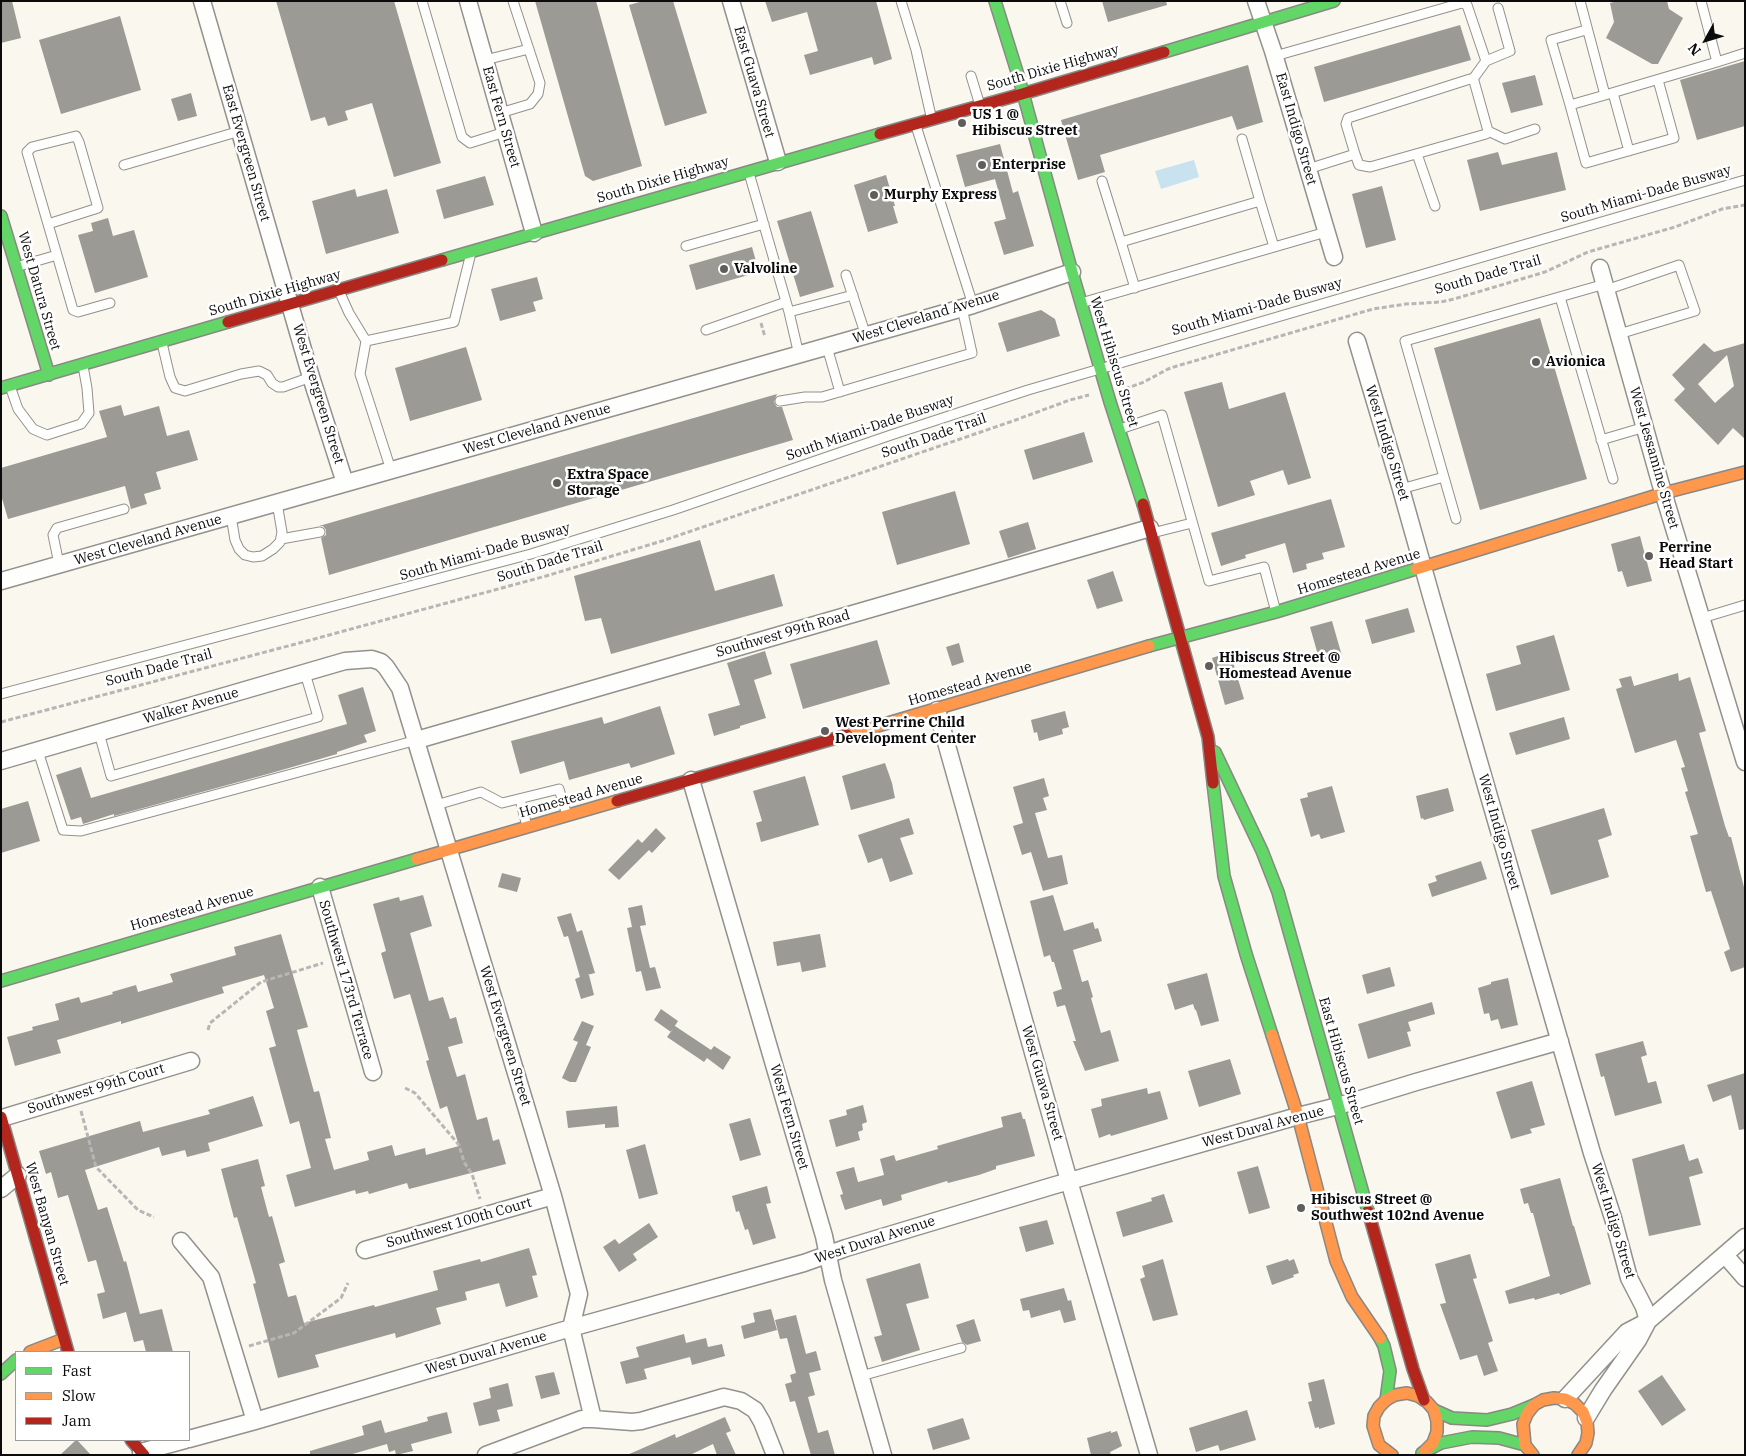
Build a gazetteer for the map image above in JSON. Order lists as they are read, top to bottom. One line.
{"streets":{"main road":["South Dixie Highway","West Datura Street","West Hibiscus Street","Homestead Avenue","East Hibiscus Street","West Banyan Street"],"street":["East Guava Street","East Fern Street","East Indigo Street","East Evergreen Street","West Cleveland Avenue","West Evergreen Street","West Indigo Street","West Jessamine Street","Southwest 99th Road","Walker Avenue","Southwest 173rd Terrace","West Guava Street","Southwest 99th Court","West Fern Street","West Duval Avenue","Southwest 100th Court"],"lane":["South Miami-Dade Busway"],"path":["South Dade Trail"]},"crossings":[["South Dixie Highway","East Guava Street"],["South Dixie Highway","East Fern Street"],["South Dixie Highway","East Indigo Street"],["South Dixie Highway","East Evergreen Street"],["South Dixie Highway","West Datura Street"],["South Dixie Highway","West Hibiscus Street"],["South Dixie Highway","West Evergreen Street"],["East Evergreen Street","West Evergreen Street"],["South Miami-Dade Busway","West Hibiscus Street"],["West Cleveland Avenue","West Hibiscus Street"],["West Cleveland Avenue","West Evergreen Street"],["West Hibiscus Street","Homestead Avenue"],["West Hibiscus Street","Southwest 99th Road"],["West Hibiscus Street","East Hibiscus Street"],["West Evergreen Street","Homestead Avenue"],["West Evergreen Street","Southwest 99th Road"],["West Evergreen Street","Walker Avenue"],["West Evergreen Street","West Duval Avenue"],["West Evergreen Street","Southwest 100th Court"],["West Indigo Street","Homestead Avenue"],["West Indigo Street","West Duval Avenue"],["West Jessamine Street","Homestead Avenue"],["Homestead Avenue","Southwest 173rd Terrace"],["Homestead Avenue","East Hibiscus Street"],["Homestead Avenue","West Guava Street"],["Homestead Avenue","West Fern Street"],["East Hibiscus Street","West Duval Avenue"],["West Guava Street","West Duval Avenue"],["Southwest 99th Court","West Banyan Street"],["West Fern Street","West Duval Avenue"]],"places":["US 1 @ Hibiscus Street","Enterprise","Murphy Express","Valvoline","Avionica","Extra Space Storage","Perrine Head Start","Hibiscus Street @ Homestead Avenue","West Perrine Child Development Center","Hibiscus Street @ Southwest 102nd Avenue"],"legend":["Fast","Slow","Jam"],"north":"bottom left"}
